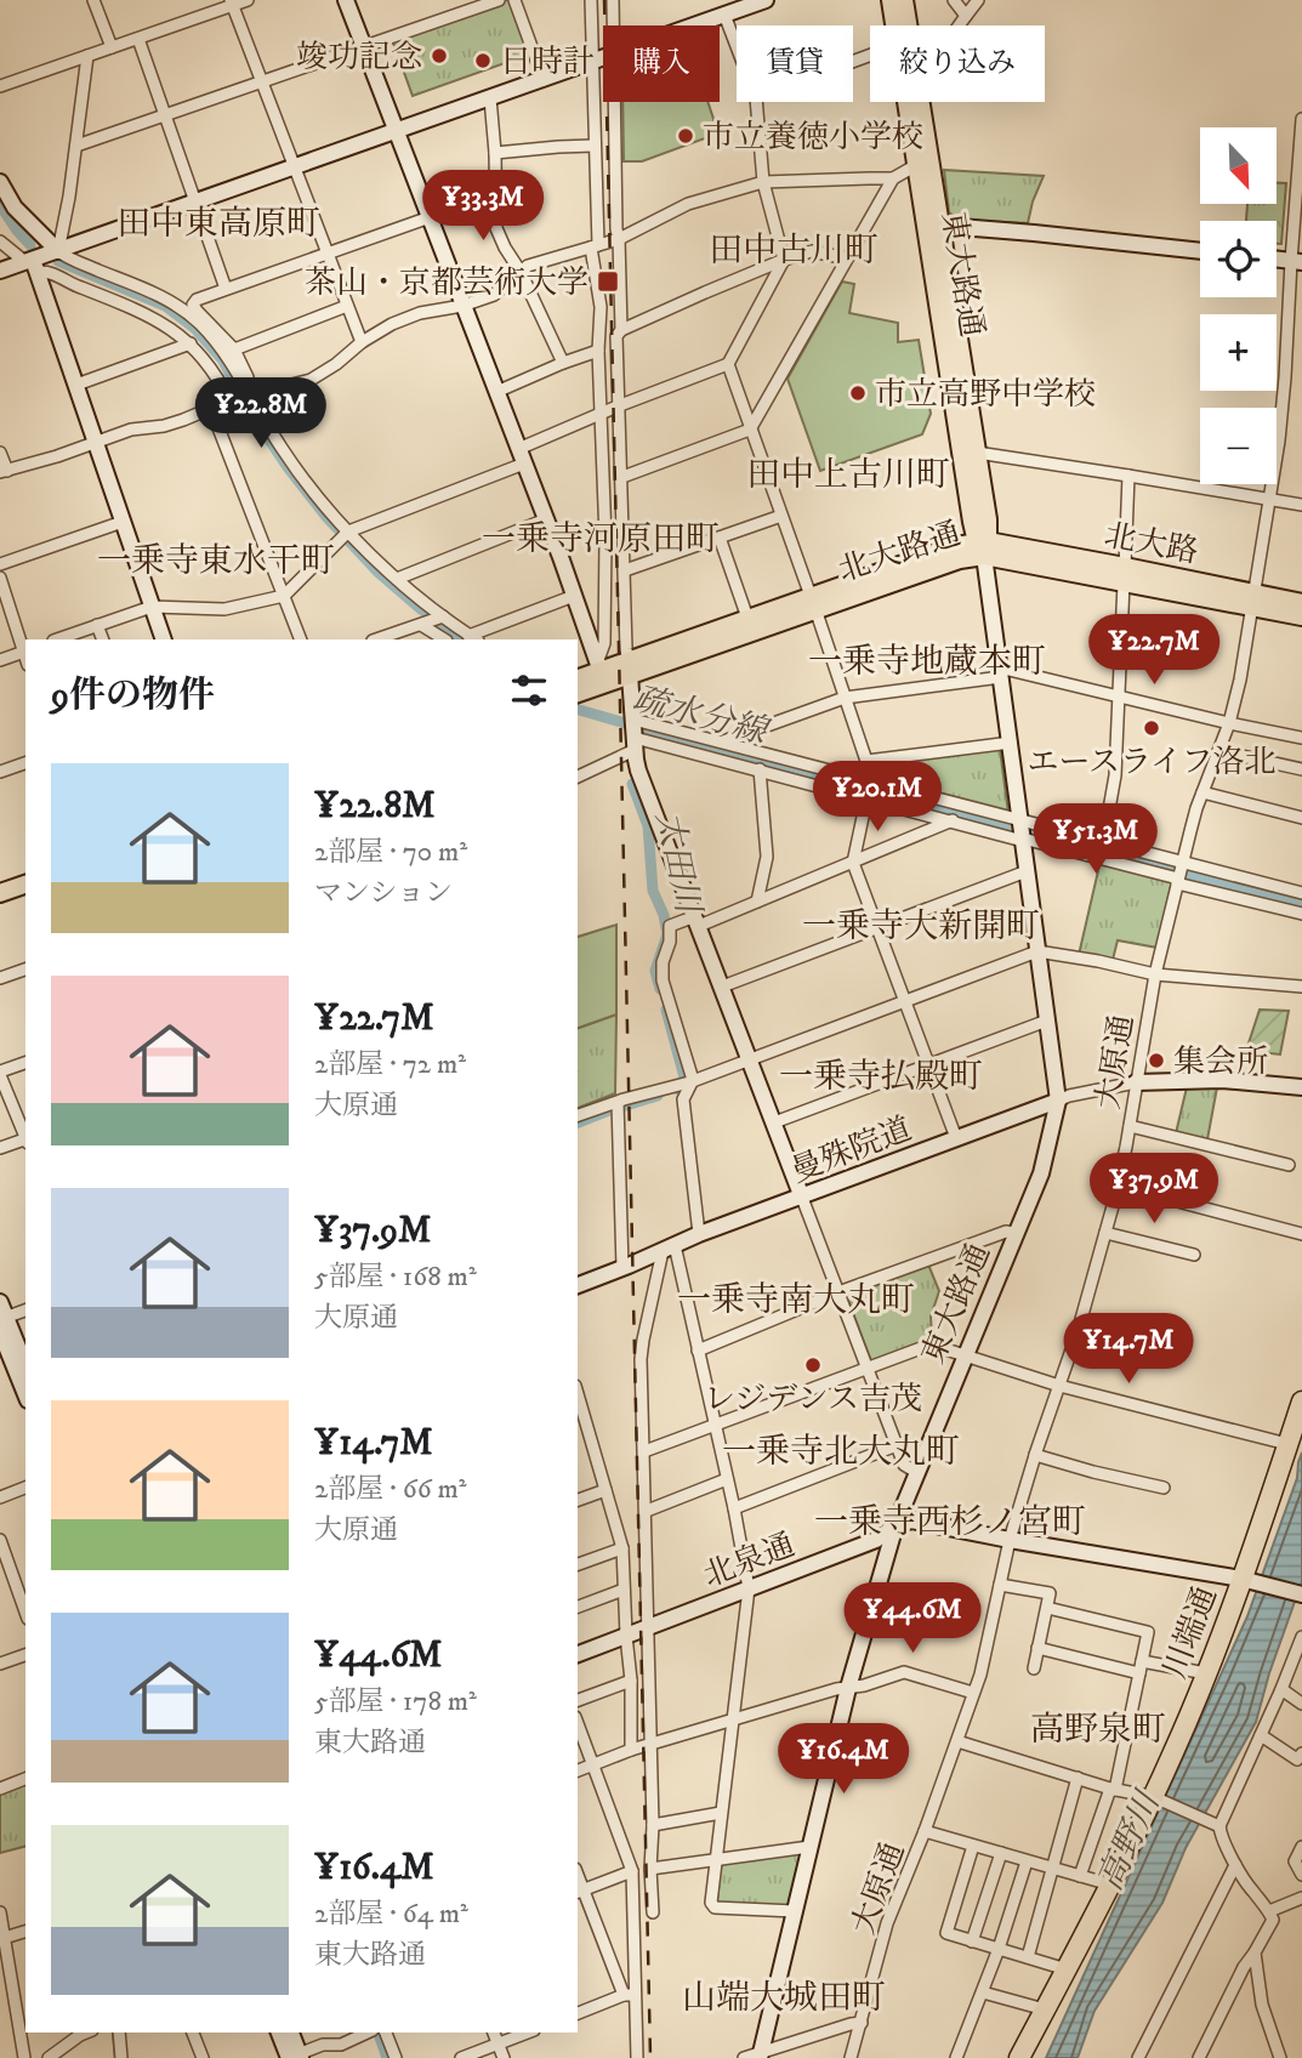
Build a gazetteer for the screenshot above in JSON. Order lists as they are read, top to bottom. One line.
{"streets":{"highway":["川端通"],"main road":["東大路通","北大路通"],"street":["大原通","曼殊院道","北泉通"]},"crossings":[["東大路通","北大路通"],["東大路通","曼殊院道"],["東大路通","北泉通"],["北大路通","大原通"],["大原通","曼殊院道"]],"districts":["田中東高原町","田中古川町","田中上古川町","一乗寺河原田町","一乗寺東水干町","一乗寺地蔵本町","一乗寺大新開町","一乗寺払殿町","一乗寺南大丸町","一乗寺北大丸町","一乗寺西杉ノ宮町","高野泉町","山端大城田町"],"water":["疏水分線","太田川","高野川"],"places":{"other":["竣功記念","日時計","市立養徳小学校","市立高野中学校","エースライフ洛北","集会所","レジデンス吉茂"],"transit":["茶山・京都芸術大学"]},"north":"bottom right","page":{"chip":["購入","賃貸","絞り込み"],"map_buttons":["+","−"],"price":["¥33.3M","¥22.8M","¥22.7M","¥20.1M","¥51.3M","¥37.9M","¥14.7M","¥44.6M","¥16.4M"],"heading":"9件の物件","list":[{"name":"¥22.8M","note":"2部屋 · 70 m² · マンション"},{"name":"¥22.7M","note":"2部屋 · 72 m² · 大原通"},{"name":"¥37.9M","note":"5部屋 · 168 m² · 大原通"},{"name":"¥14.7M","note":"2部屋 · 66 m² · 大原通"},{"name":"¥44.6M","note":"5部屋 · 178 m² · 東大路通"},{"name":"¥16.4M","note":"2部屋 · 64 m² · 東大路通"}]}}
